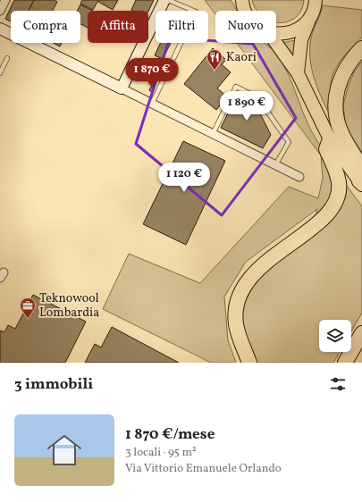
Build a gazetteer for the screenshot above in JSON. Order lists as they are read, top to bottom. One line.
{"places":{"restaurant":["Kaori"],"office":["Teknowool Lombardia"]},"page":{"chip":["Compra","Affitta","Filtri","Nuovo"],"price":["1 870 €","1 890 €","1 120 €"],"heading":"3 immobili","list":[{"name":"1 870 €/mese","note":"3 locali · 95 m² · Via Vittorio Emanuele Orlando"}]}}
